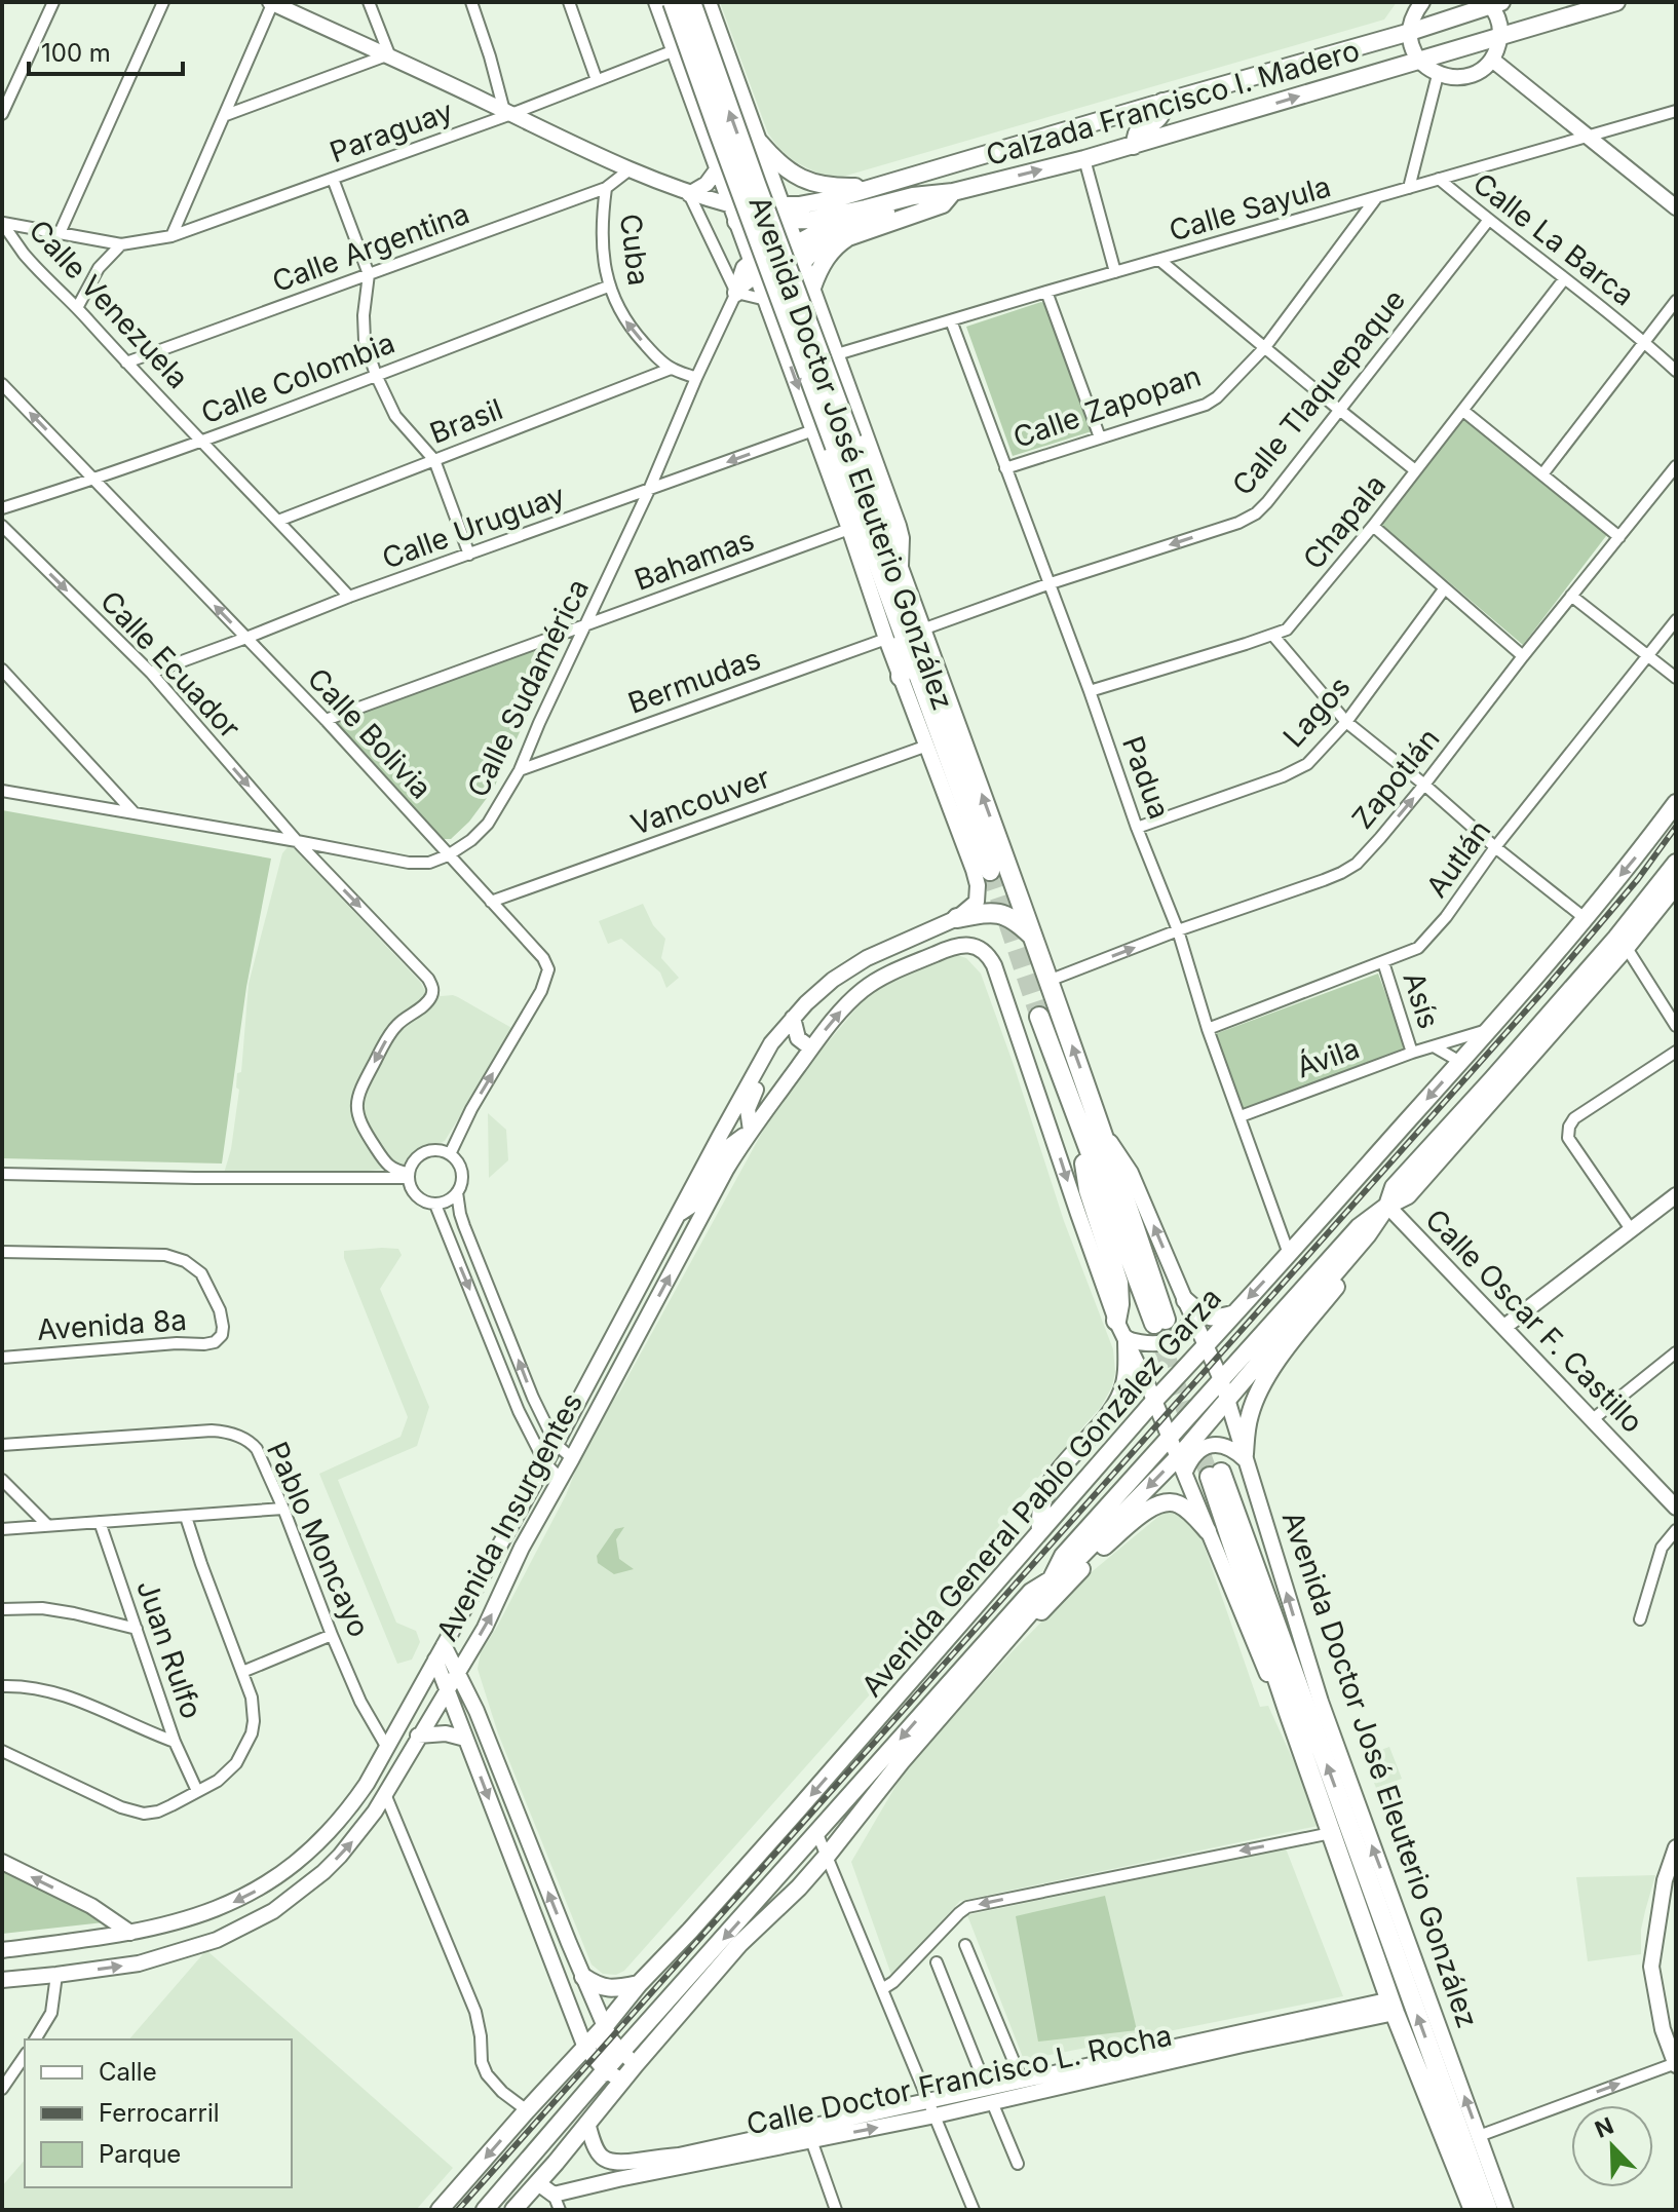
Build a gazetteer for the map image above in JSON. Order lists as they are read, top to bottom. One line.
{"streets":{"highway":["Avenida Doctor José Eleuterio González"],"main road":["Calzada Francisco I. Madero","Calle Oscar F. Castillo","Avenida General Pablo González Garza","Avenida Insurgentes","Calle Doctor Francisco L. Rocha"],"street":["Paraguay","Calle Sayula","Calle La Barca","Calle Argentina","Cuba","Calle Venezuela","Calle Colombia","Calle Tlaquepaque","Calle Zapopan","Brasil","Chapala","Calle Uruguay","Bahamas","Calle Ecuador","Bermudas","Calle Sudamérica","Lagos","Calle Bolivia","Padua","Zapotlán","Vancouver","Autlán","Asís","Ávila","Avenida 8a","Pablo Moncayo","Juan Rulfo"]},"crossings":[["Calzada Francisco I. Madero","Avenida Doctor José Eleuterio González"],["Paraguay","Calle Venezuela"],["Paraguay","Avenida Doctor José Eleuterio González"],["Calle Sayula","Calle La Barca"],["Calle Sayula","Calle Zapopan"],["Calle Sayula","Avenida Doctor José Eleuterio González"],["Calle Sayula","Padua"],["Calle La Barca","Calle Tlaquepaque"],["Calle La Barca","Chapala"],["Calle Argentina","Cuba"],["Calle Argentina","Calle Venezuela"],["Cuba","Calle Colombia"],["Cuba","Brasil"],["Cuba","Calle Sudamérica"],["Calle Venezuela","Calle Colombia"],["Calle Venezuela","Brasil"],["Calle Venezuela","Calle Uruguay"],["Calle Colombia","Calle Bolivia"],["Calle Tlaquepaque","Avenida Doctor José Eleuterio González"],["Calle Tlaquepaque","Padua"],["Calle Zapopan","Padua"],["Avenida Doctor José Eleuterio González","Calle Uruguay"],["Avenida Doctor José Eleuterio González","Bahamas"],["Avenida Doctor José Eleuterio González","Bermudas"],["Avenida Doctor José Eleuterio González","Zapotlán"],["Avenida Doctor José Eleuterio González","Vancouver"],["Avenida Doctor José Eleuterio González","Avenida General Pablo González Garza"],["Avenida Doctor José Eleuterio González","Avenida Insurgentes"],["Avenida Doctor José Eleuterio González","Calle Doctor Francisco L. Rocha"],["Chapala","Padua"],["Calle Uruguay","Calle Ecuador"],["Calle Uruguay","Calle Sudamérica"],["Calle Uruguay","Calle Bolivia"],["Bahamas","Calle Sudamérica"],["Bahamas","Calle Bolivia"],["Calle Ecuador","Calle Sudamérica"],["Calle Ecuador","Calle Bolivia"],["Bermudas","Calle Sudamérica"],["Calle Sudamérica","Calle Bolivia"],["Lagos","Padua"],["Calle Bolivia","Vancouver"],["Padua","Zapotlán"],["Padua","Autlán"],["Padua","Ávila"],["Padua","Avenida General Pablo González Garza"],["Autlán","Asís"],["Asís","Ávila"],["Ávila","Avenida General Pablo González Garza"],["Calle Oscar F. Castillo","Avenida General Pablo González Garza"],["Avenida Insurgentes","Pablo Moncayo"]],"one_way":["Cuba","Calle Tlaquepaque","Calle Ecuador","Calle Bolivia","Zapotlán"],"legend":["Calle","Ferrocarril","Parque"],"scale_bar":"100 m","north":"top left"}
